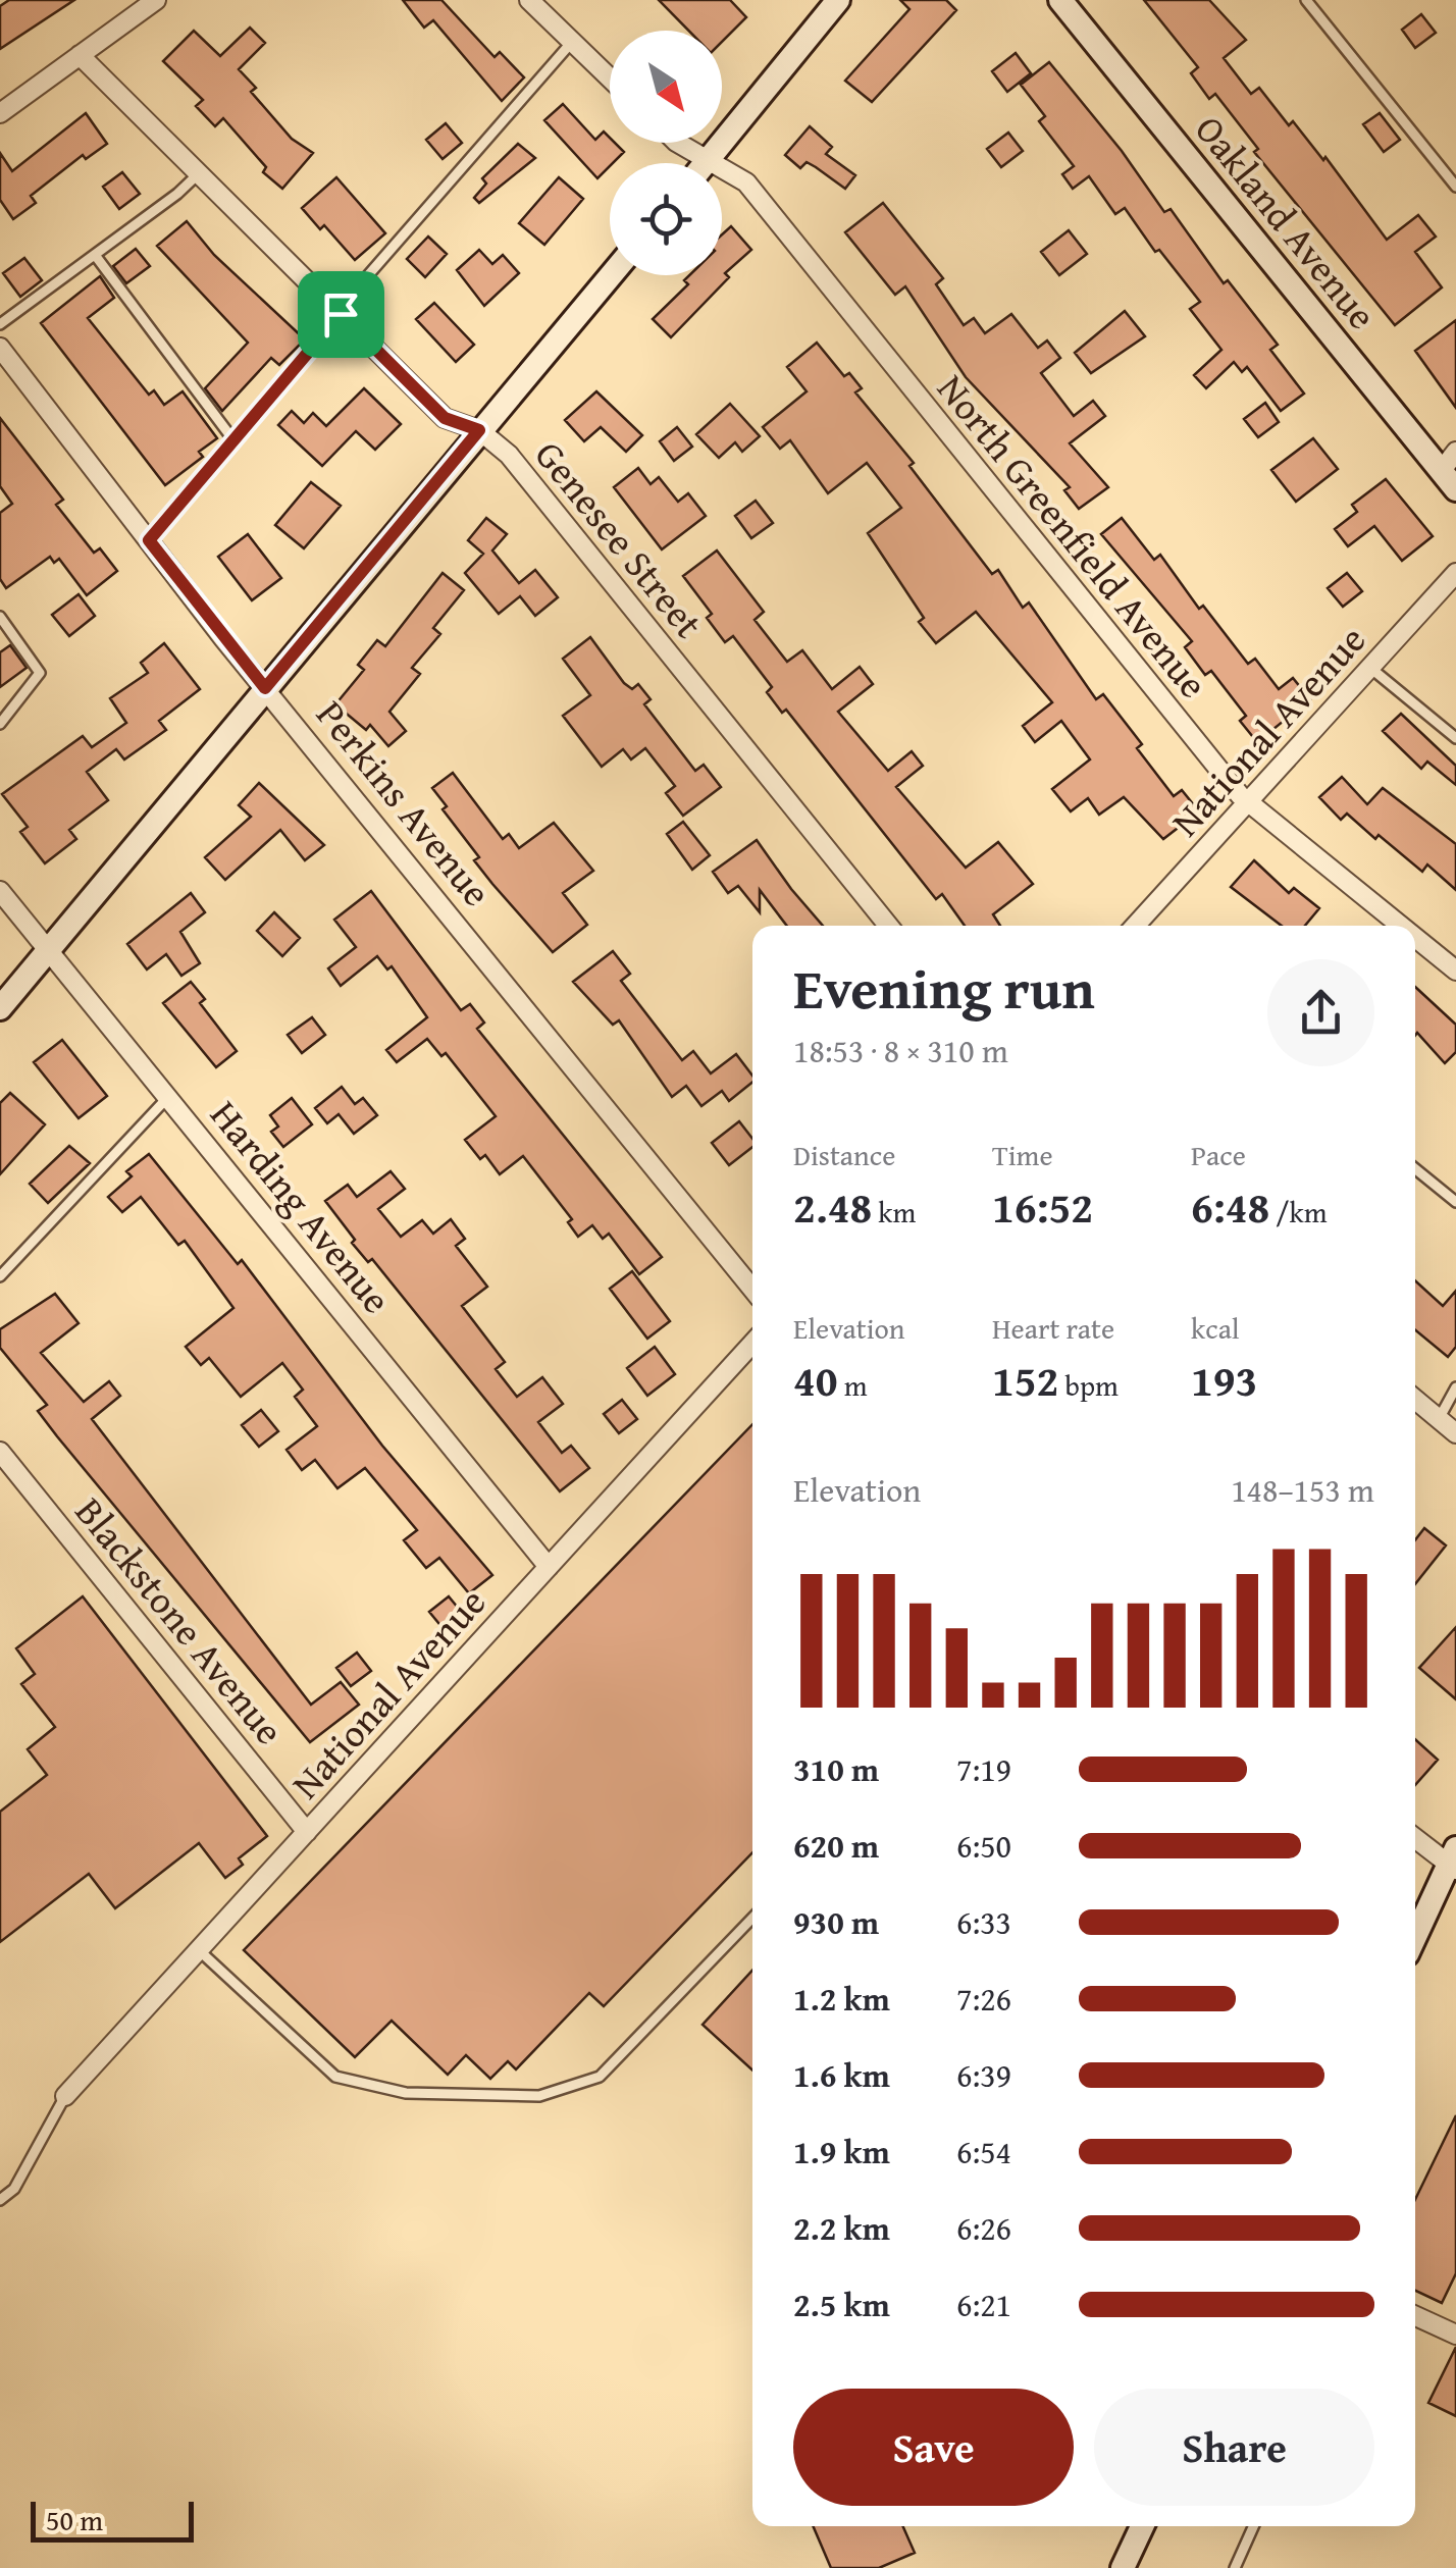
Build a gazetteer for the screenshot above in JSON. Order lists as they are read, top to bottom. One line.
{"streets":{"main road":["Oakland Avenue"],"street":["North Greenfield Avenue","Genesee Street","National Avenue","Perkins Avenue","Harding Avenue","Blackstone Avenue"]},"crossings":[["North Greenfield Avenue","National Avenue"],["National Avenue","Harding Avenue"],["National Avenue","Blackstone Avenue"]],"scale_bar":"50 m","north":"bottom right","page":{"heading":["Evening run","18:53 · 8 × 310 m"],"stats":[["Distance","2.48 km"],["Time","16:52"],["Pace","6:48 /km"],["Elevation","40 m"],["Heart rate","152 bpm"],["kcal","193"]],"chart":["Elevation","148–153 m"],"list":[{"name":"310 m","note":"7:19"},{"name":"620 m","note":"6:50"},{"name":"930 m","note":"6:33"},{"name":"1.2 km","note":"7:26"},{"name":"1.6 km","note":"6:39"},{"name":"1.9 km","note":"6:54"},{"name":"2.2 km","note":"6:26"},{"name":"2.5 km","note":"6:21"}],"buttons":["Save","Share"],"scale":"50 m"}}
